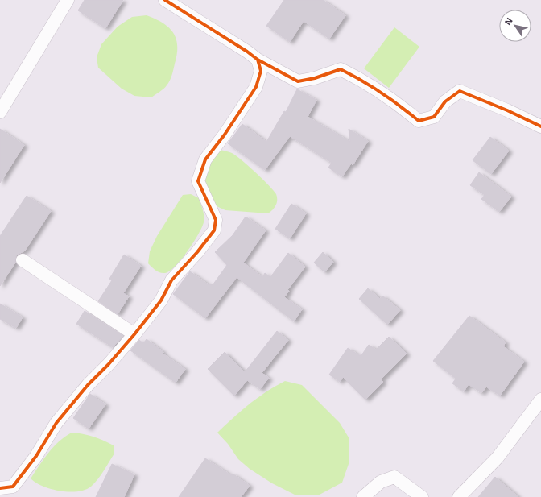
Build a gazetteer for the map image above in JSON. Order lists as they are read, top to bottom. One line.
{"north":"top left"}
